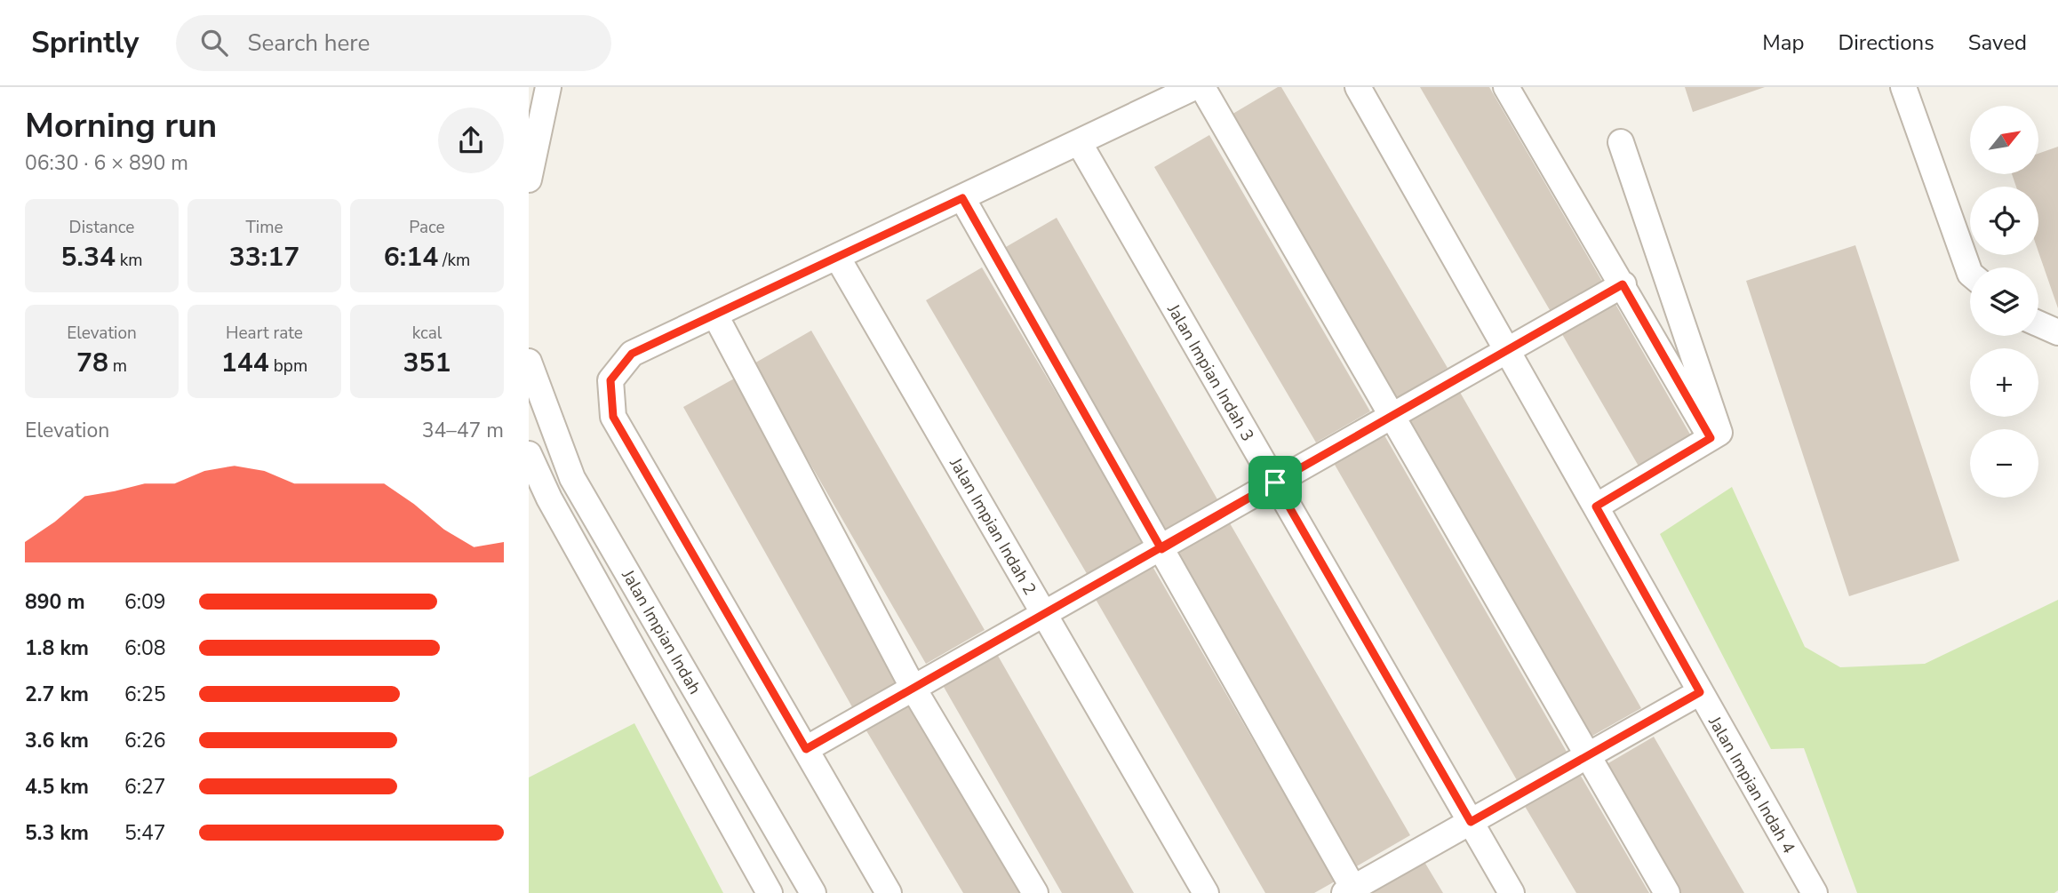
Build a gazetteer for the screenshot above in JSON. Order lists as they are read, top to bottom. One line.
{"streets":{"street":["Jalan Impian Indah 3","Jalan Impian Indah 2","Jalan Impian Indah","Jalan Impian Indah 4"]},"north":"top right","page":{"header":"Sprintly","search":"Search here","nav":["Map","Directions","Saved"],"heading":["Morning run","06:30 · 6 × 890 m"],"map_buttons":["+","−"],"stats":[["Distance","5.34 km"],["Time","33:17"],["Pace","6:14 /km"],["Elevation","78 m"],["Heart rate","144 bpm"],["kcal","351"]],"chart":["Elevation","34–47 m"],"list":[{"name":"890 m","note":"6:09"},{"name":"1.8 km","note":"6:08"},{"name":"2.7 km","note":"6:25"},{"name":"3.6 km","note":"6:26"},{"name":"4.5 km","note":"6:27"},{"name":"5.3 km","note":"5:47"}]}}
